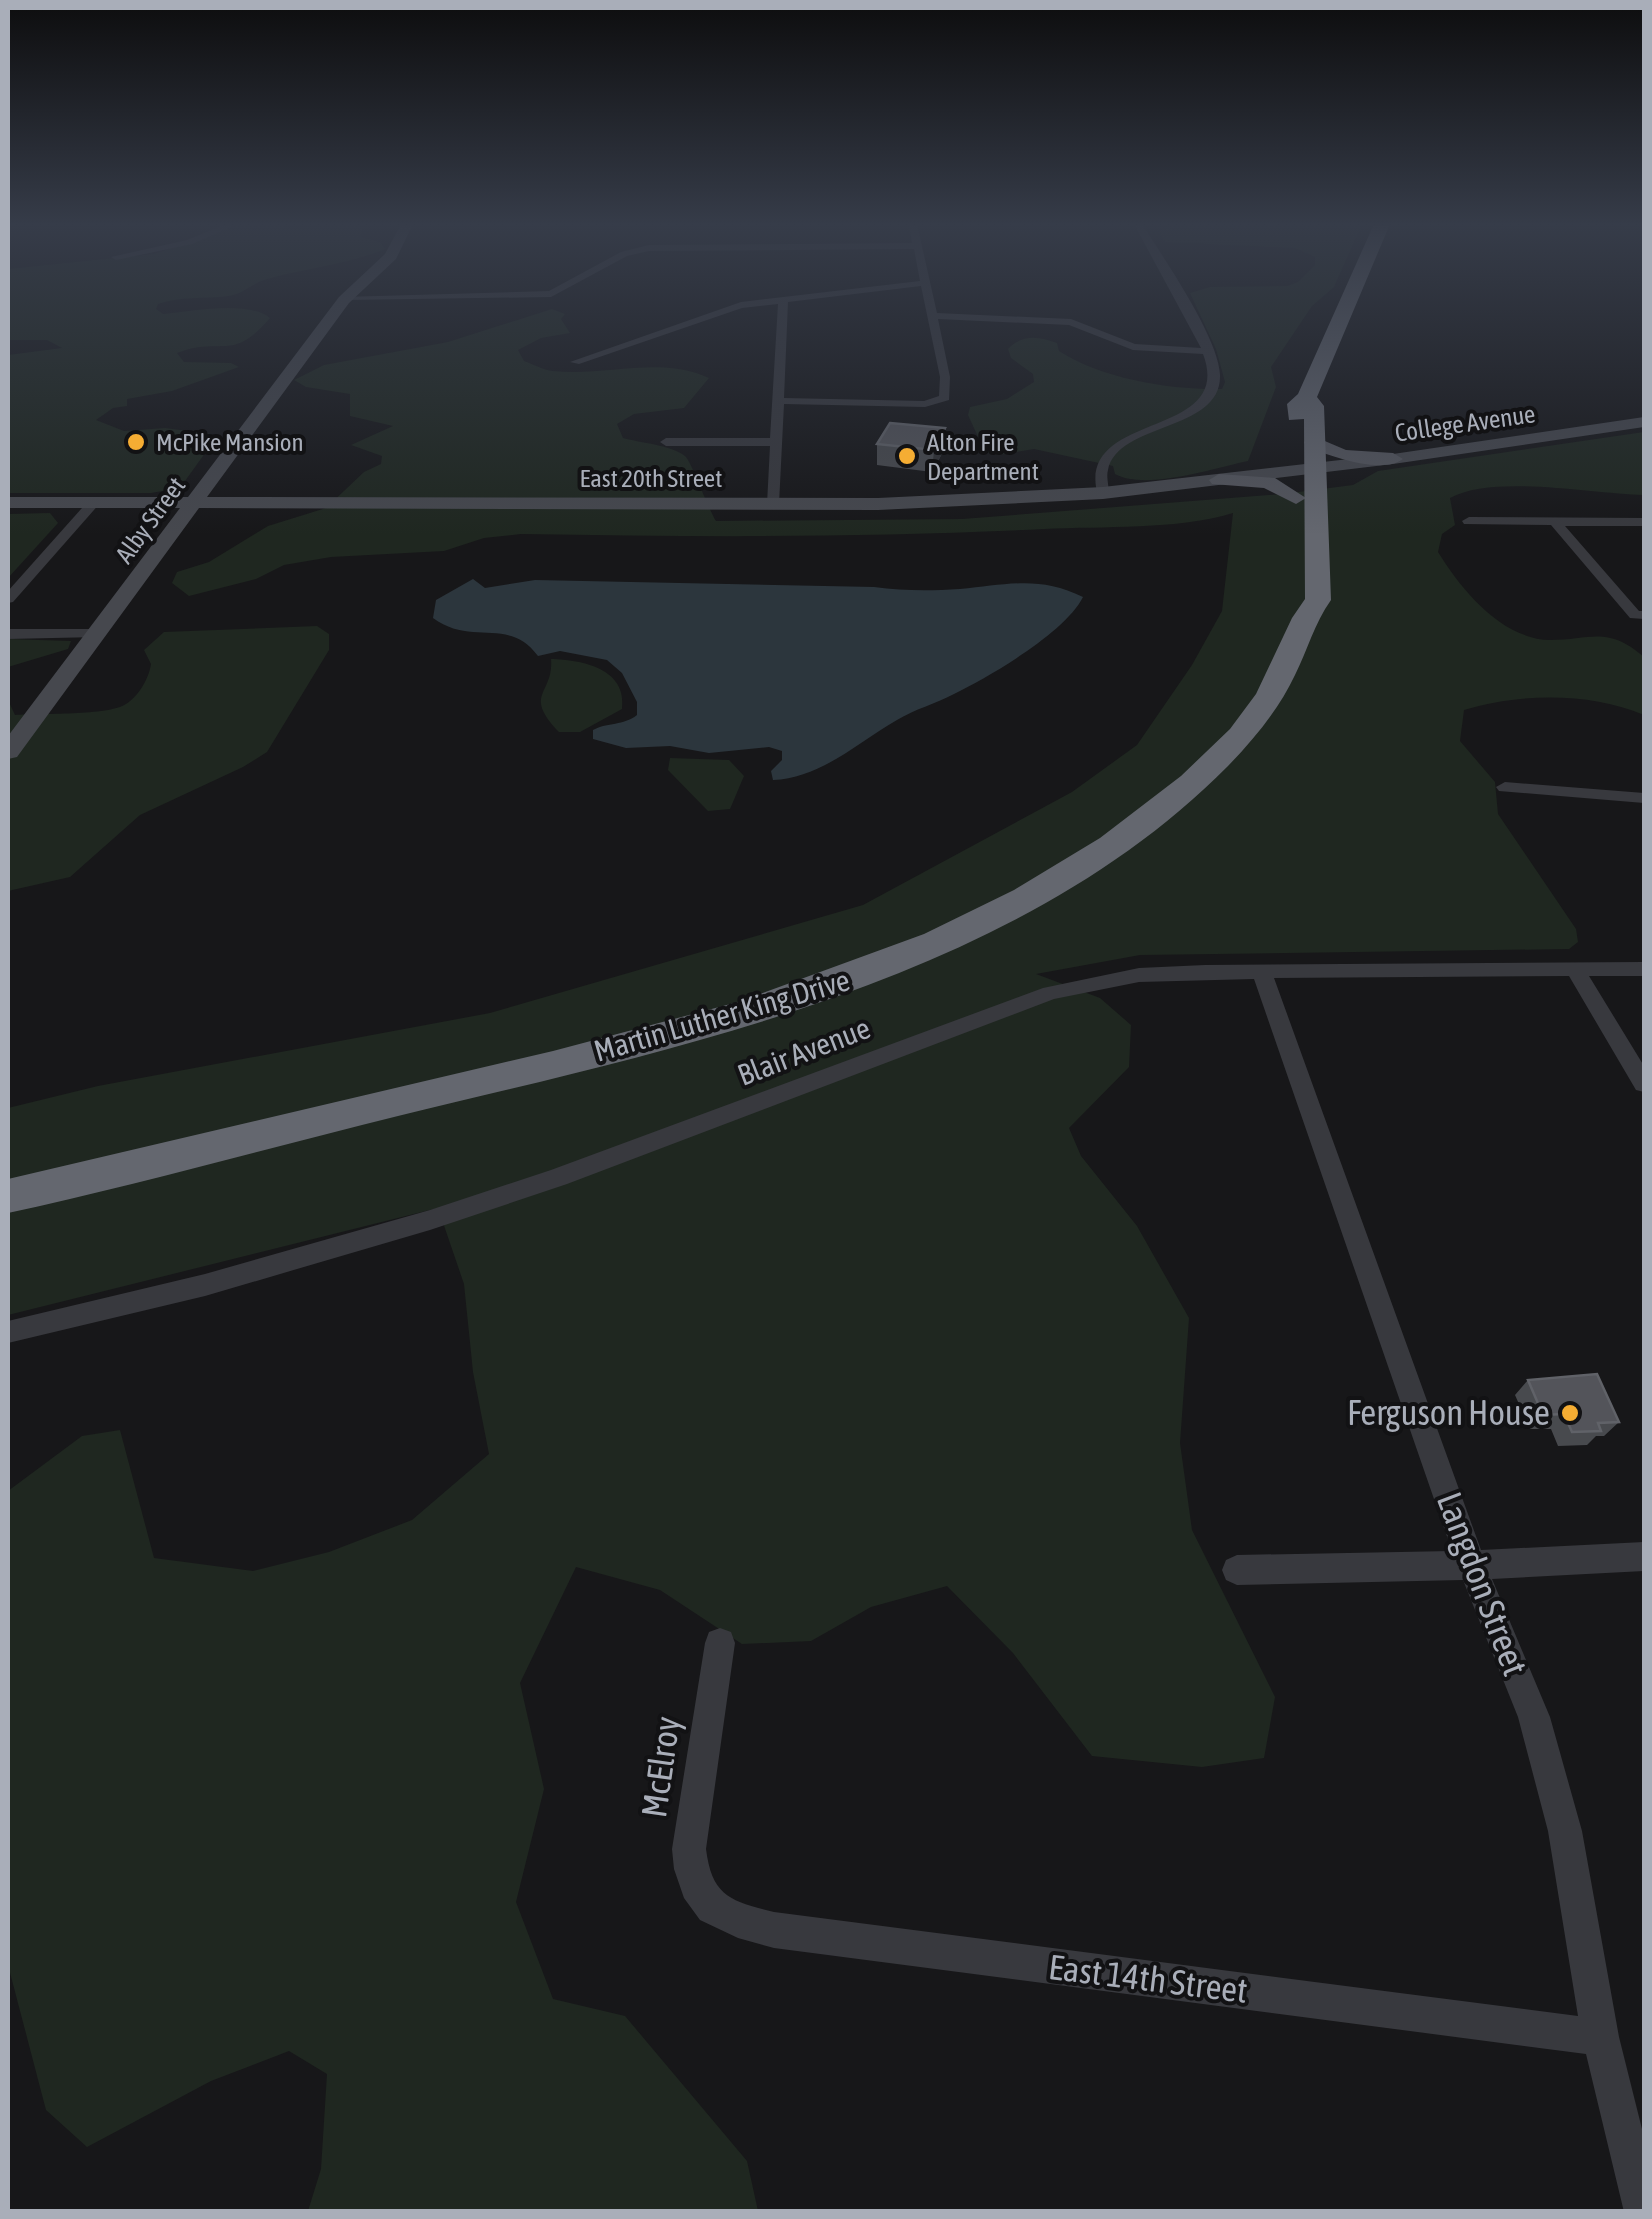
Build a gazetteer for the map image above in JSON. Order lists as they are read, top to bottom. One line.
{"streets":{"highway":["Martin Luther King Drive"],"street":["College Avenue","East 20th Street","Alby Street","Blair Avenue","Langdon Street","McElroy","East 14th Street"]},"crossings":[["College Avenue","East 20th Street"],["College Avenue","Martin Luther King Drive"],["East 20th Street","Alby Street"],["East 20th Street","Martin Luther King Drive"],["Blair Avenue","Langdon Street"],["Langdon Street","East 14th Street"],["McElroy","East 14th Street"]],"places":["McPike Mansion","Alton Fire Department","Ferguson House"]}
